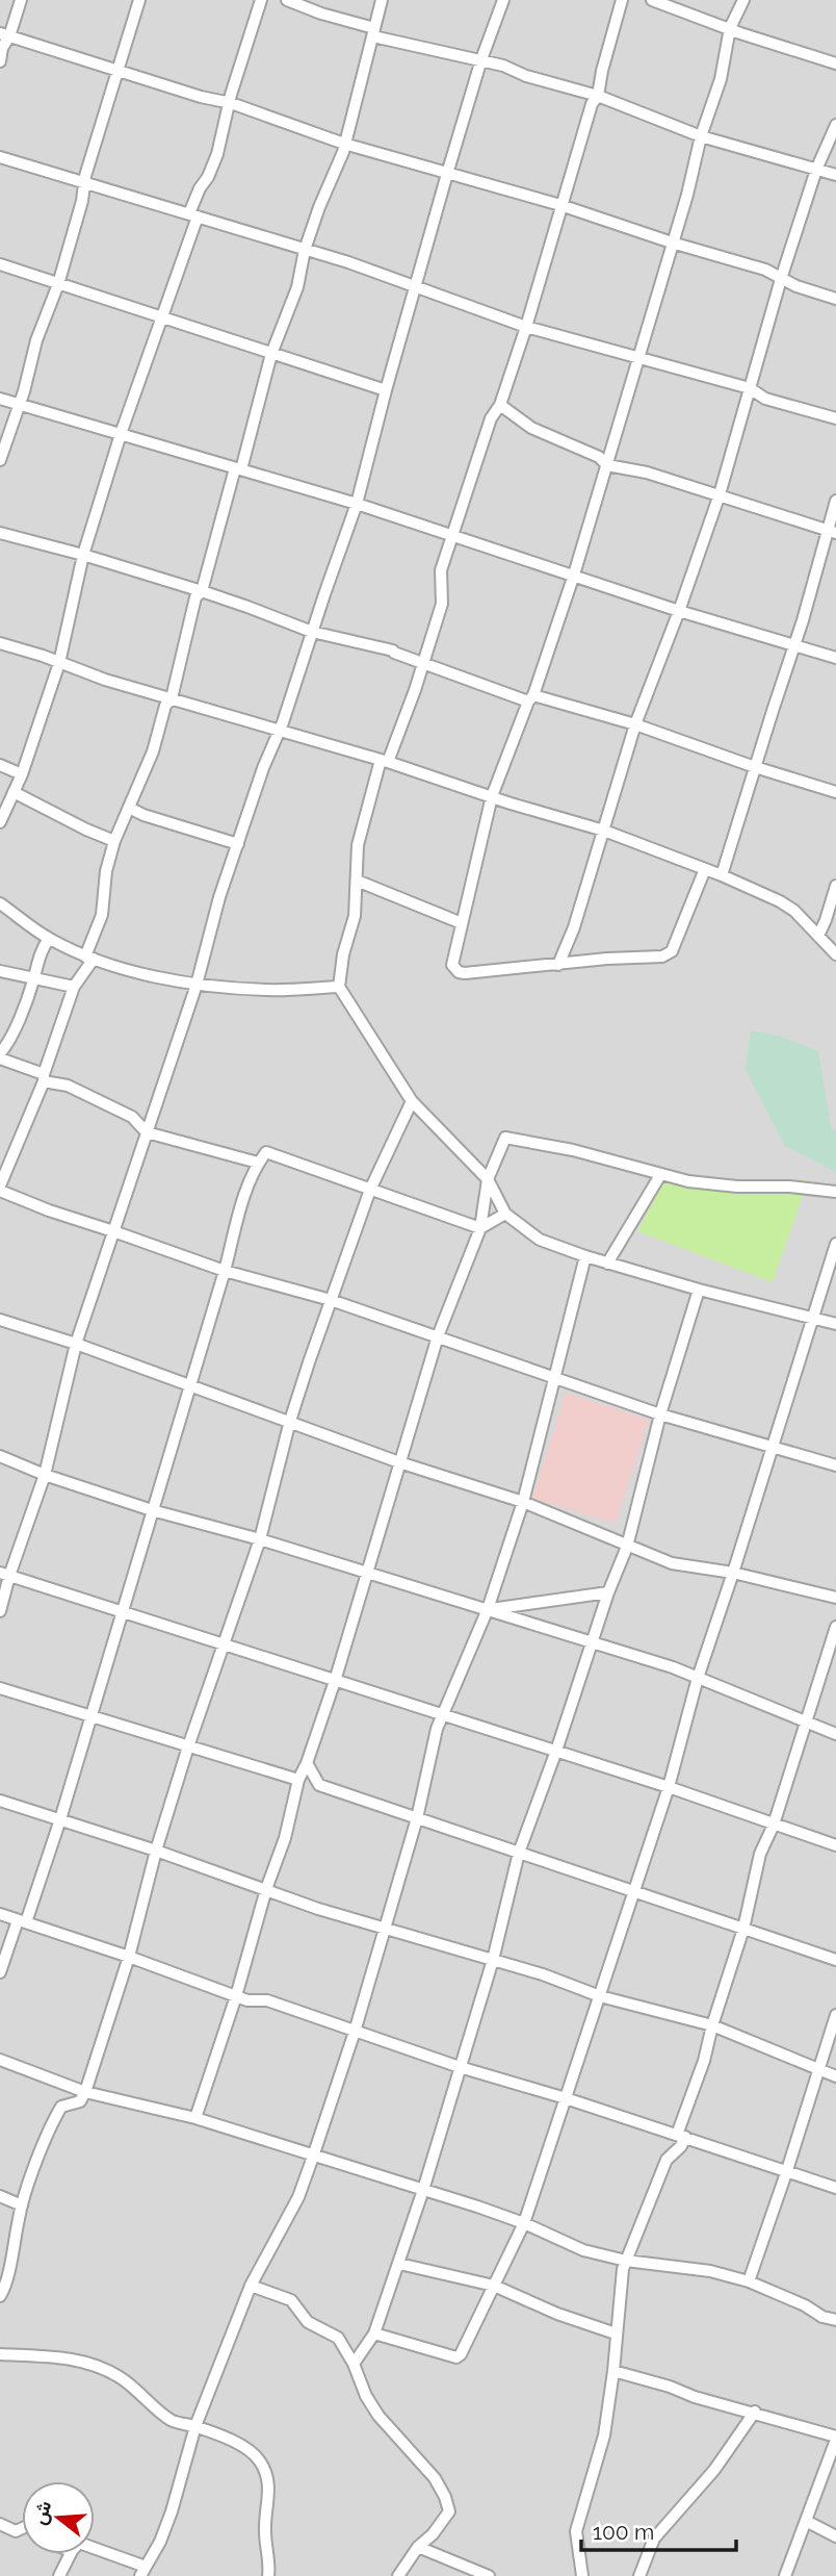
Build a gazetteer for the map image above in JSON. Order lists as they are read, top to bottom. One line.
{"scale_bar":"100 m","north":"left"}
